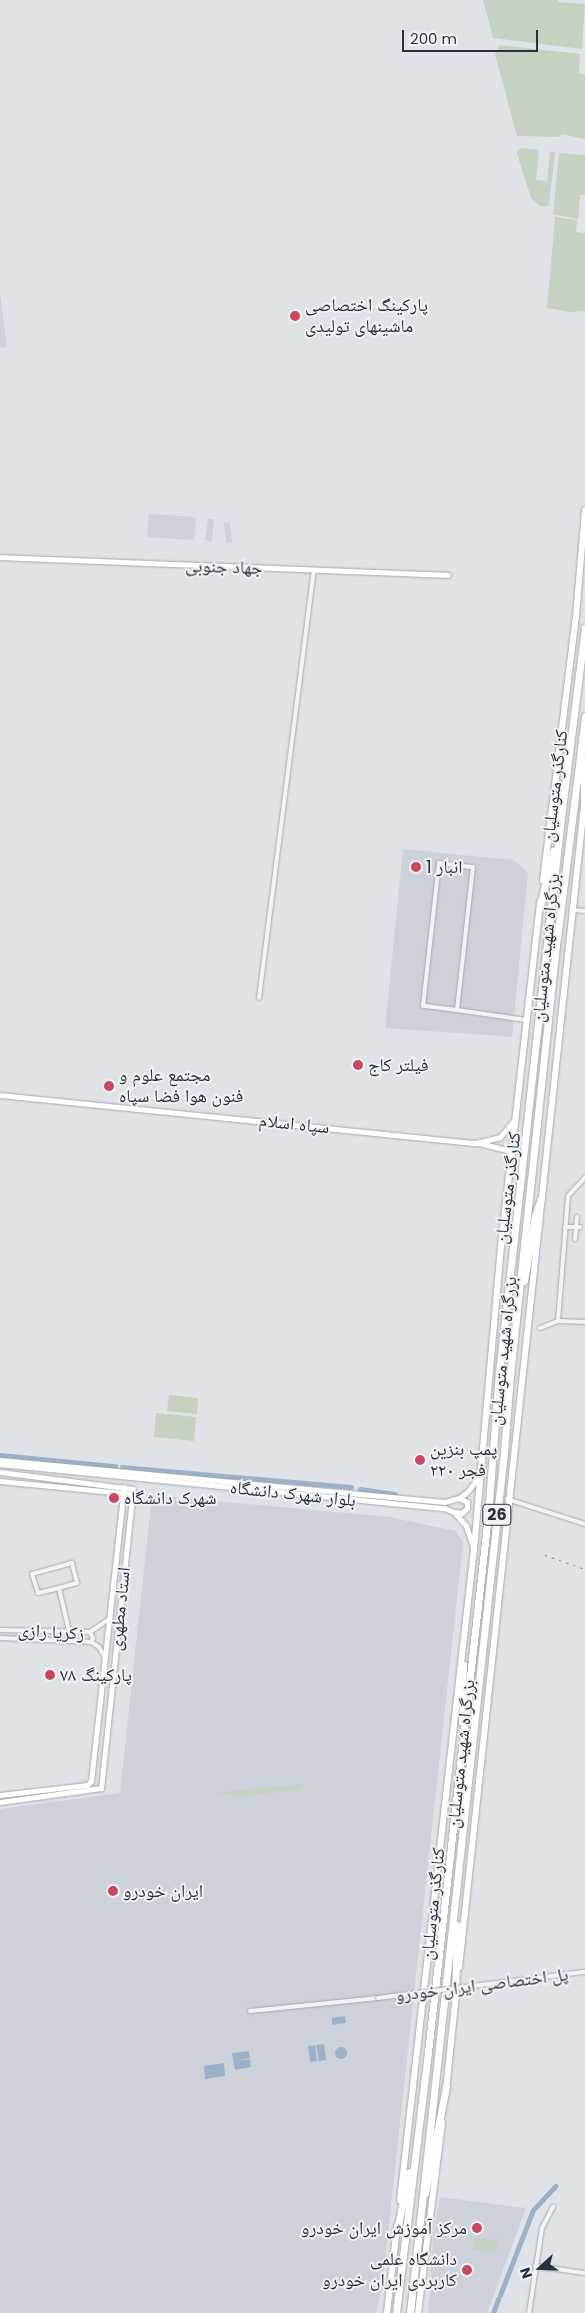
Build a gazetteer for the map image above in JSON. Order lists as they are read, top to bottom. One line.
{"streets":{"highway":["بزرگراه شهید متوسلیان","26"],"main road":["کنارگذر متوسلیان"],"street":["جهاد جنوبی","سپاه اسلام","بلوار شهرک دانشگاه","استاد مطهری","زکریا رازی","پل اختصاصی ایران خودرو"]},"crossings":[["کنارگذر متوسلیان","سپاه اسلام"]],"places":["پارکینگ اختصاصی ماشینهای تولیدی","انبار 1","فیلتر کاج","مجتمع علوم و فنون هوا فضا سپاه","پمپ بنزین ۲۲۰ فجر","شهرک دانشگاه","پارکینگ ۷۸","ایران خودرو","مرکز آموزش ایران خودرو","دانشگاه علمی کاربردی ایران خودرو"],"scale_bar":"200 m","north":"left"}
